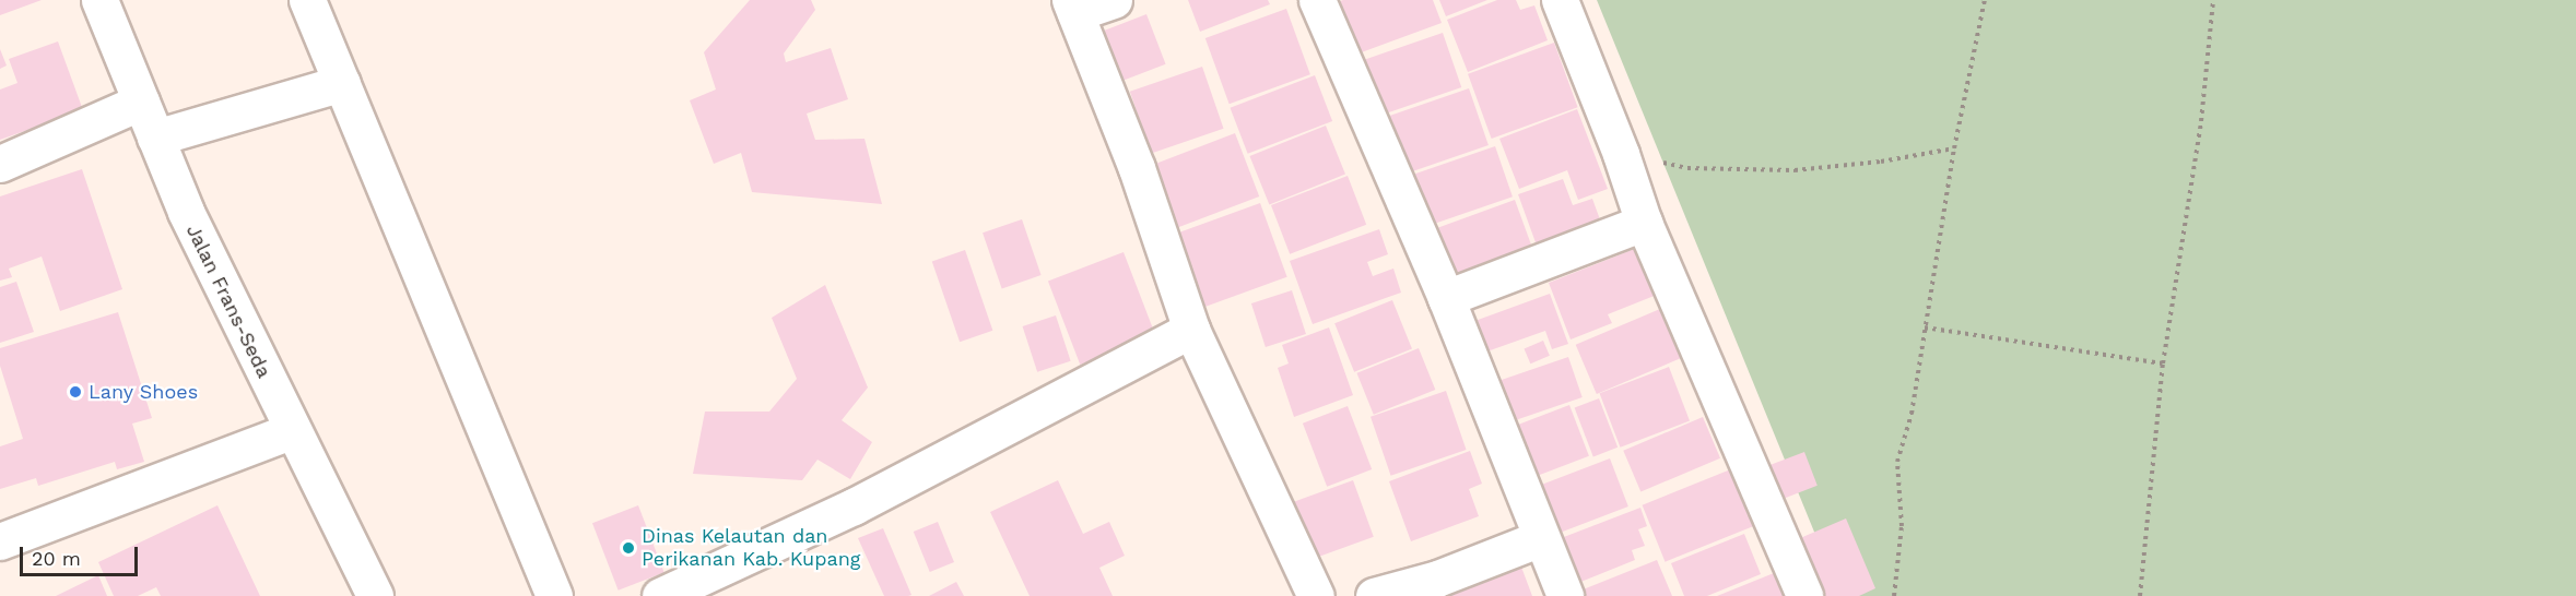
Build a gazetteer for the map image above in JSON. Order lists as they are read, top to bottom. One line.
{"streets":{"street":["Jalan Frans-Seda"]},"places":["Lany Shoes","Dinas Kelautan dan Perikanan Kab. Kupang"],"scale_bar":"20 m"}
